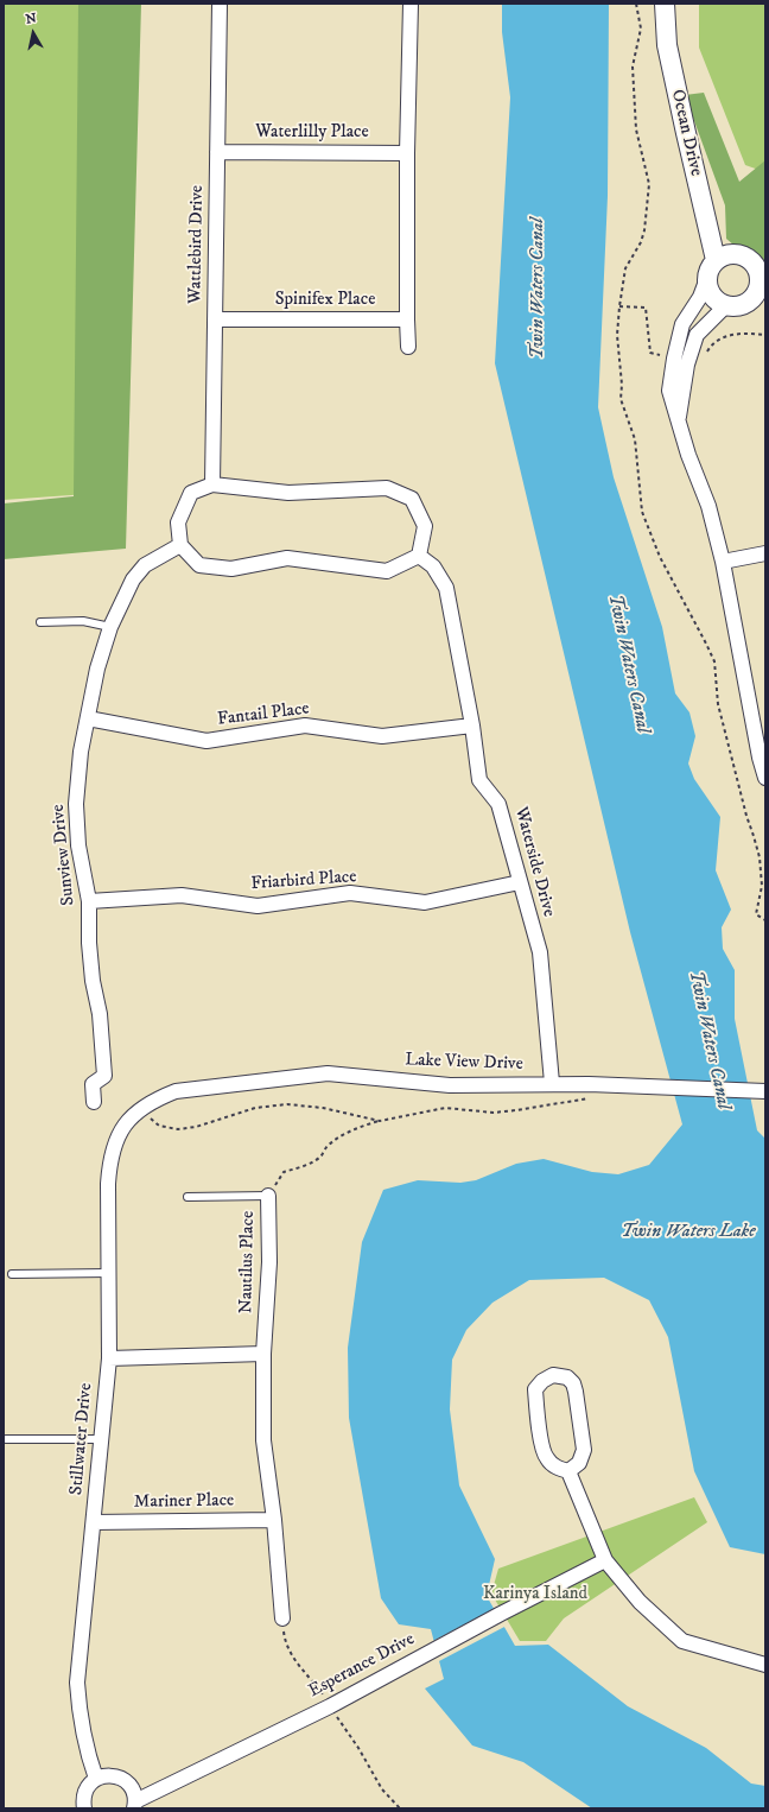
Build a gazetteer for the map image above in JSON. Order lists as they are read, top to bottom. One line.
{"streets":{"street":["Waterlilly Place","Ocean Drive","Wattlebird Drive","Spinifex Place","Fantail Place","Sunview Drive","Waterside Drive","Friarbird Place","Lake View Drive","Nautilus Place","Stillwater Drive","Mariner Place","Esperance Drive"]},"crossings":[["Waterlilly Place","Wattlebird Drive"],["Wattlebird Drive","Spinifex Place"],["Fantail Place","Sunview Drive"],["Fantail Place","Waterside Drive"],["Sunview Drive","Friarbird Place"],["Waterside Drive","Friarbird Place"],["Waterside Drive","Lake View Drive"],["Lake View Drive","Stillwater Drive"],["Nautilus Place","Mariner Place"],["Stillwater Drive","Mariner Place"]],"water":["Twin Waters Canal","Twin Waters Lake"],"parks":["Karinya Island"],"north":"top"}
